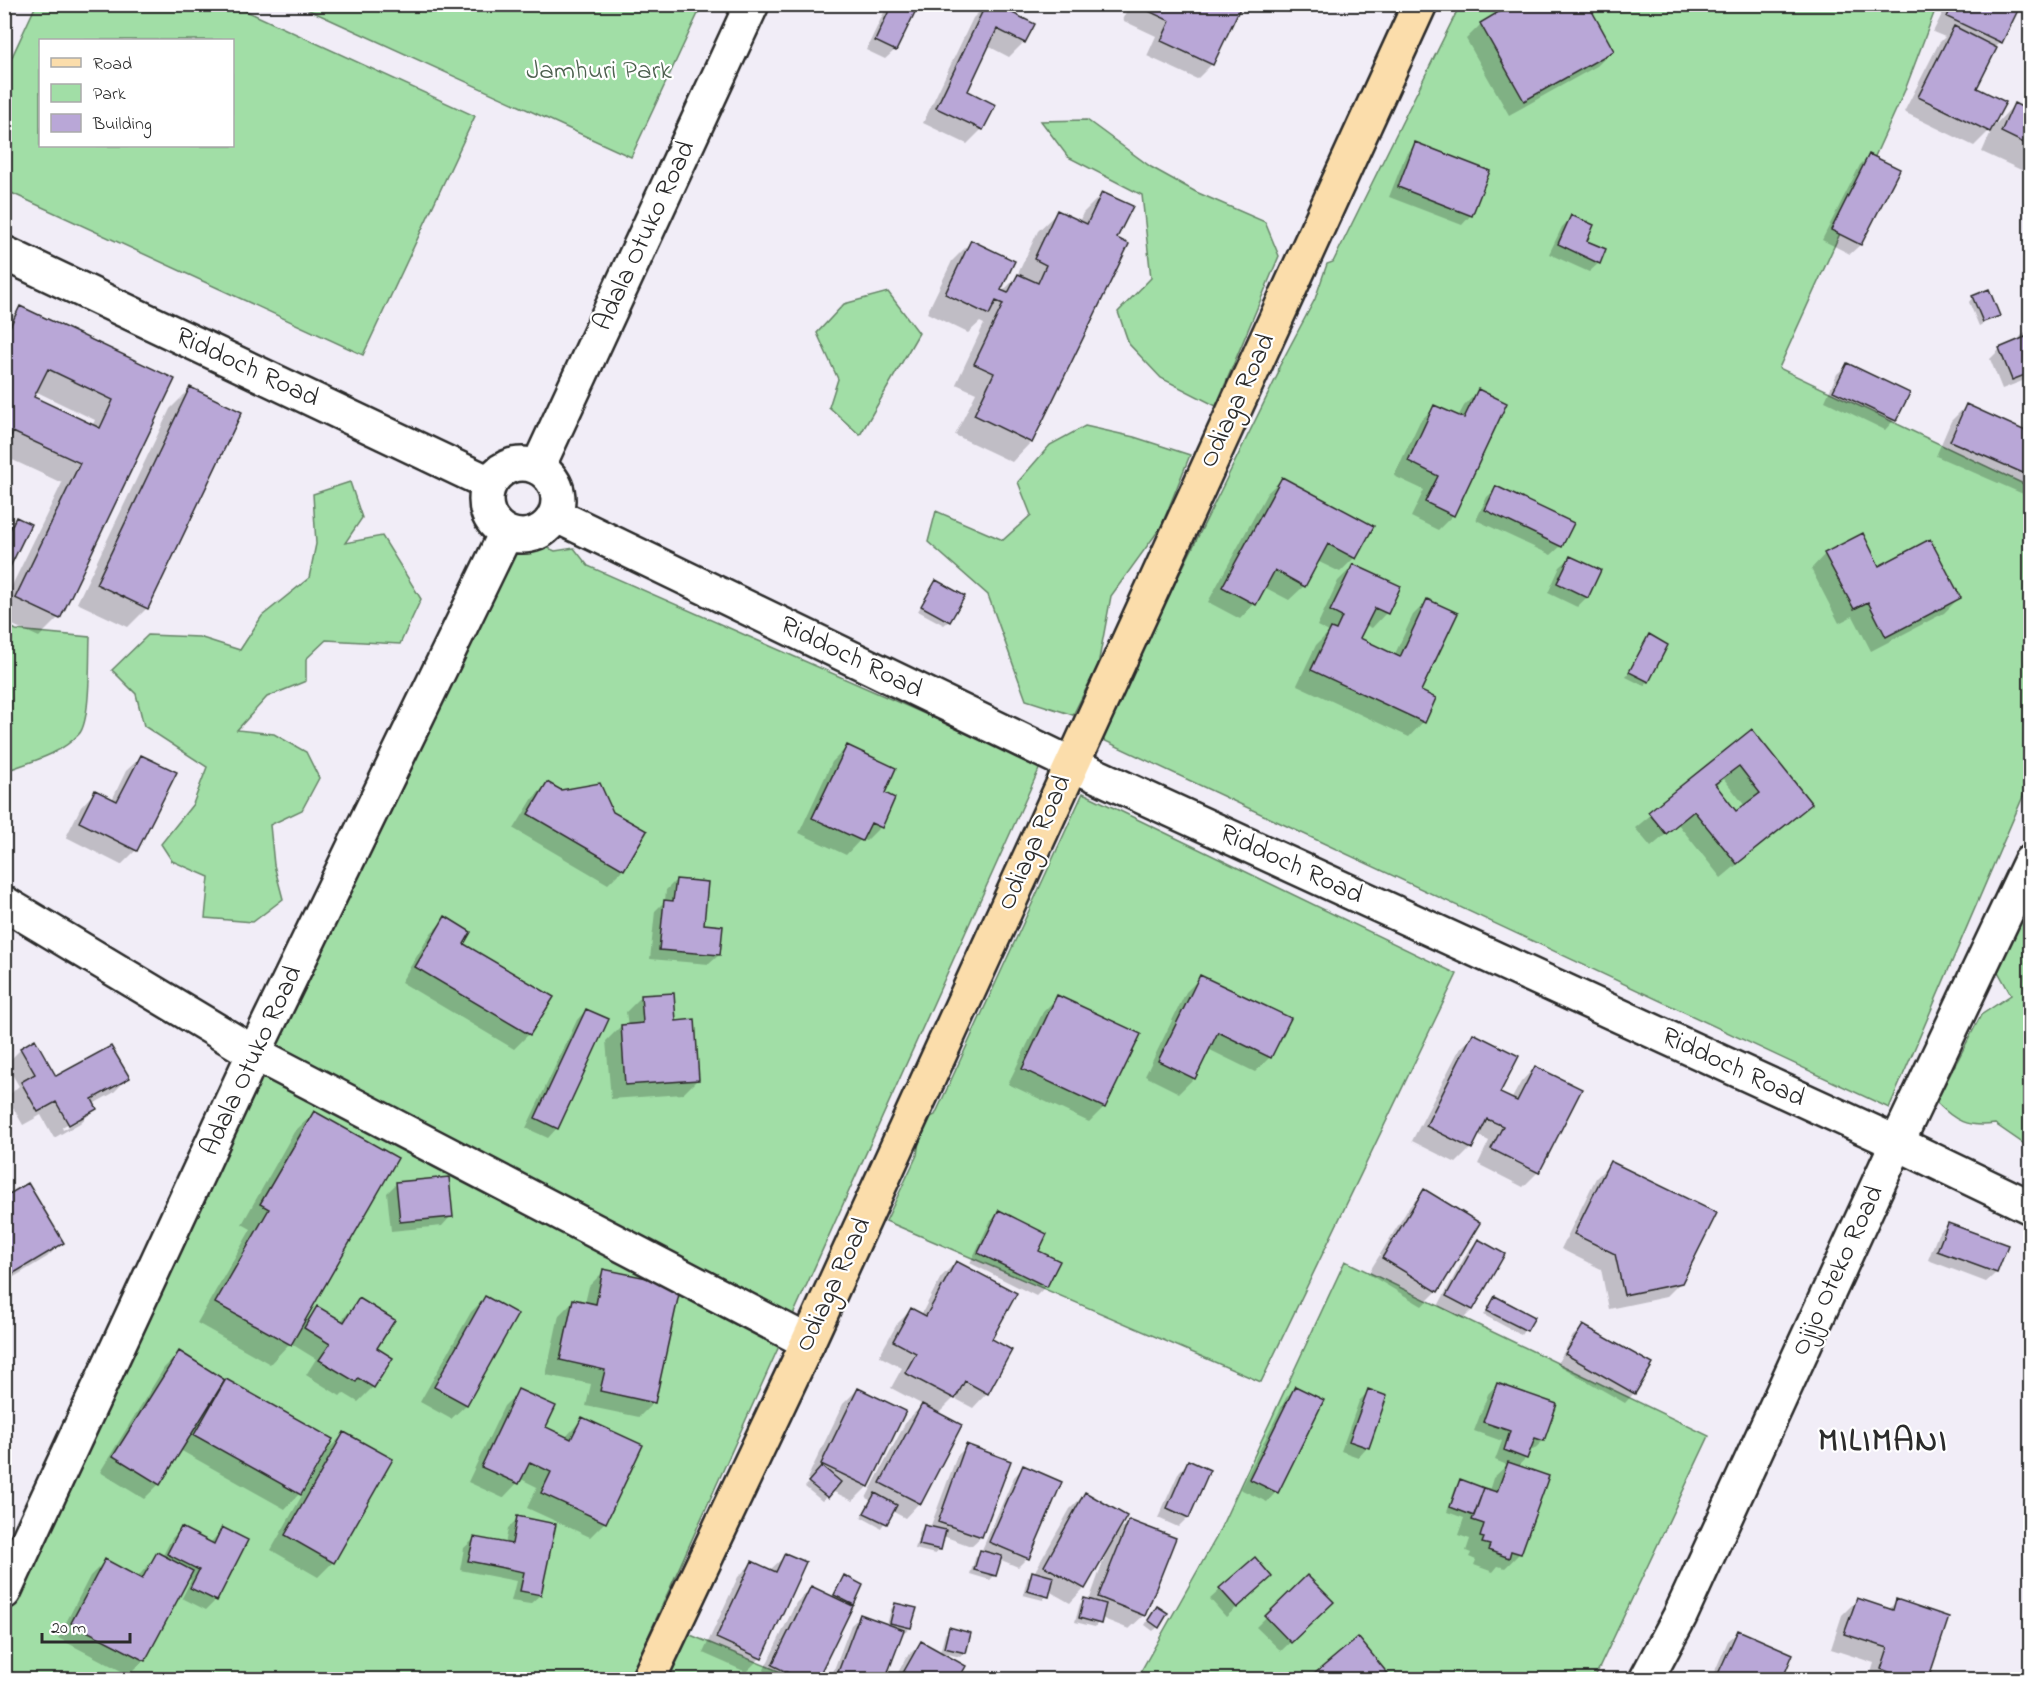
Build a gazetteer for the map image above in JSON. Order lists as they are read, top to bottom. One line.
{"streets":{"main road":["Odiaga Road"],"street":["Adala Otuko Road","Riddoch Road","Ojijo Oteko Road"]},"crossings":[["Adala Otuko Road","Riddoch Road"],["Riddoch Road","Odiaga Road"],["Riddoch Road","Ojijo Oteko Road"]],"districts":["MILIMANI"],"parks":["Jamhuri Park"],"legend":["Road","Park","Building"],"scale_bar":"20 m"}
